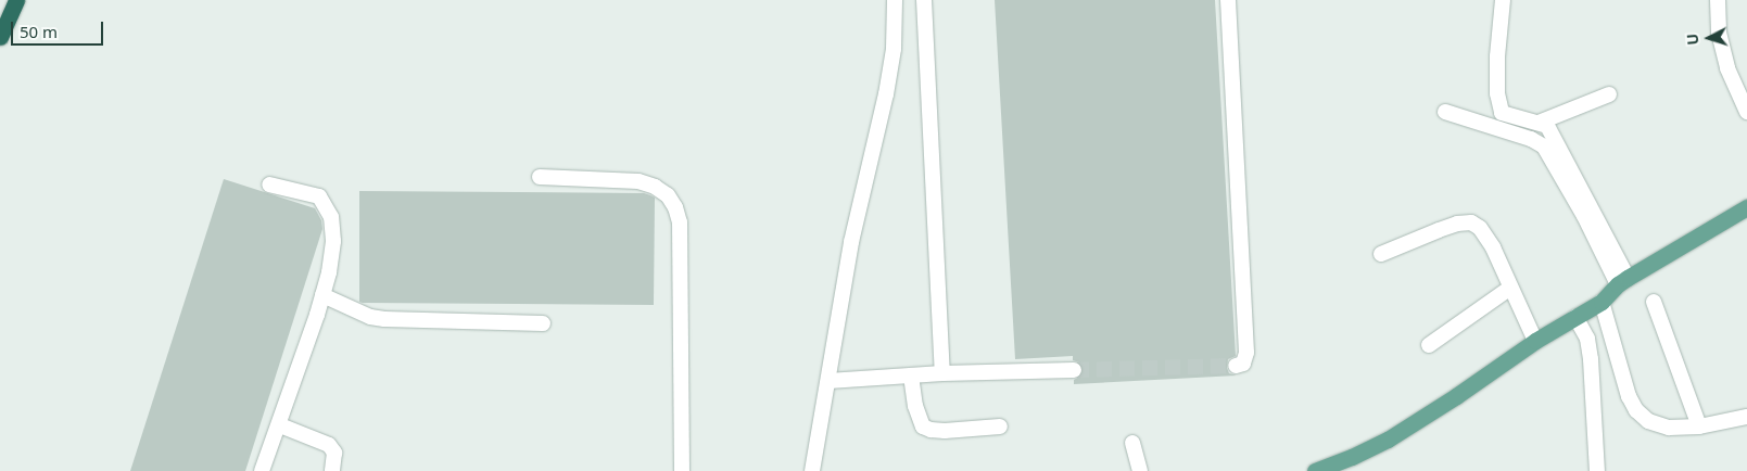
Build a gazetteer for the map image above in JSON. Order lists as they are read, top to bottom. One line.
{"scale_bar":"50 m","north":"left"}
